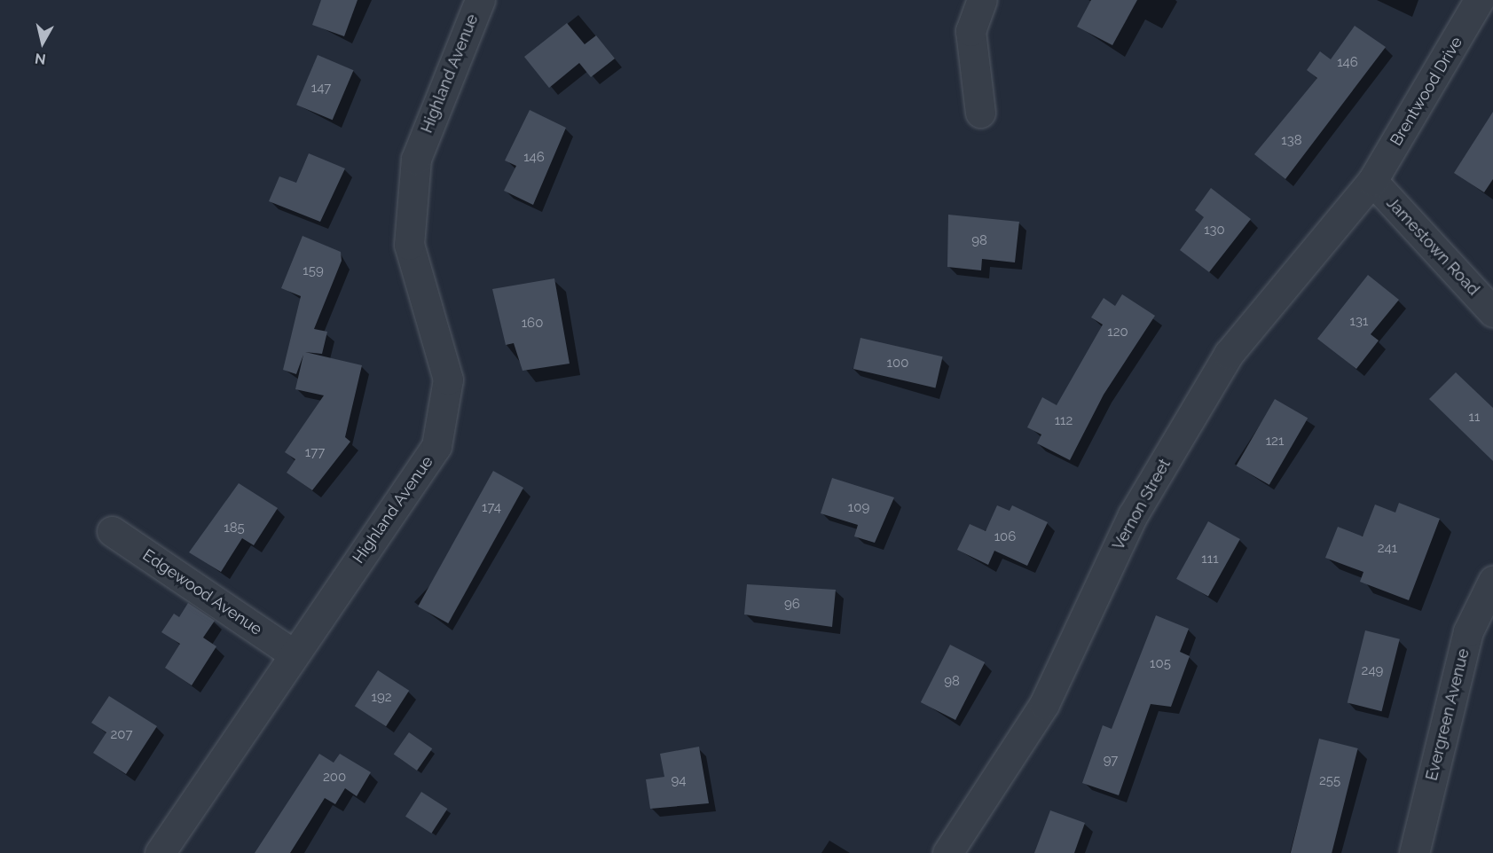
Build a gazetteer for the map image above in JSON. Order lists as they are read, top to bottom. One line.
{"streets":{"street":["Highland Avenue","Brentwood Drive","Jamestown Road","Vernon Street","Edgewood Avenue","Evergreen Avenue"]},"crossings":[["Highland Avenue","Edgewood Avenue"],["Brentwood Drive","Jamestown Road"],["Brentwood Drive","Vernon Street"],["Jamestown Road","Vernon Street"]],"house_numbers":["146","147","138","146","130","98","159","131","160","120","100","11","112","121","177","174","109","185","106","241","111","96","105","249","98","192","207","97","200","94","255"],"north":"bottom"}
